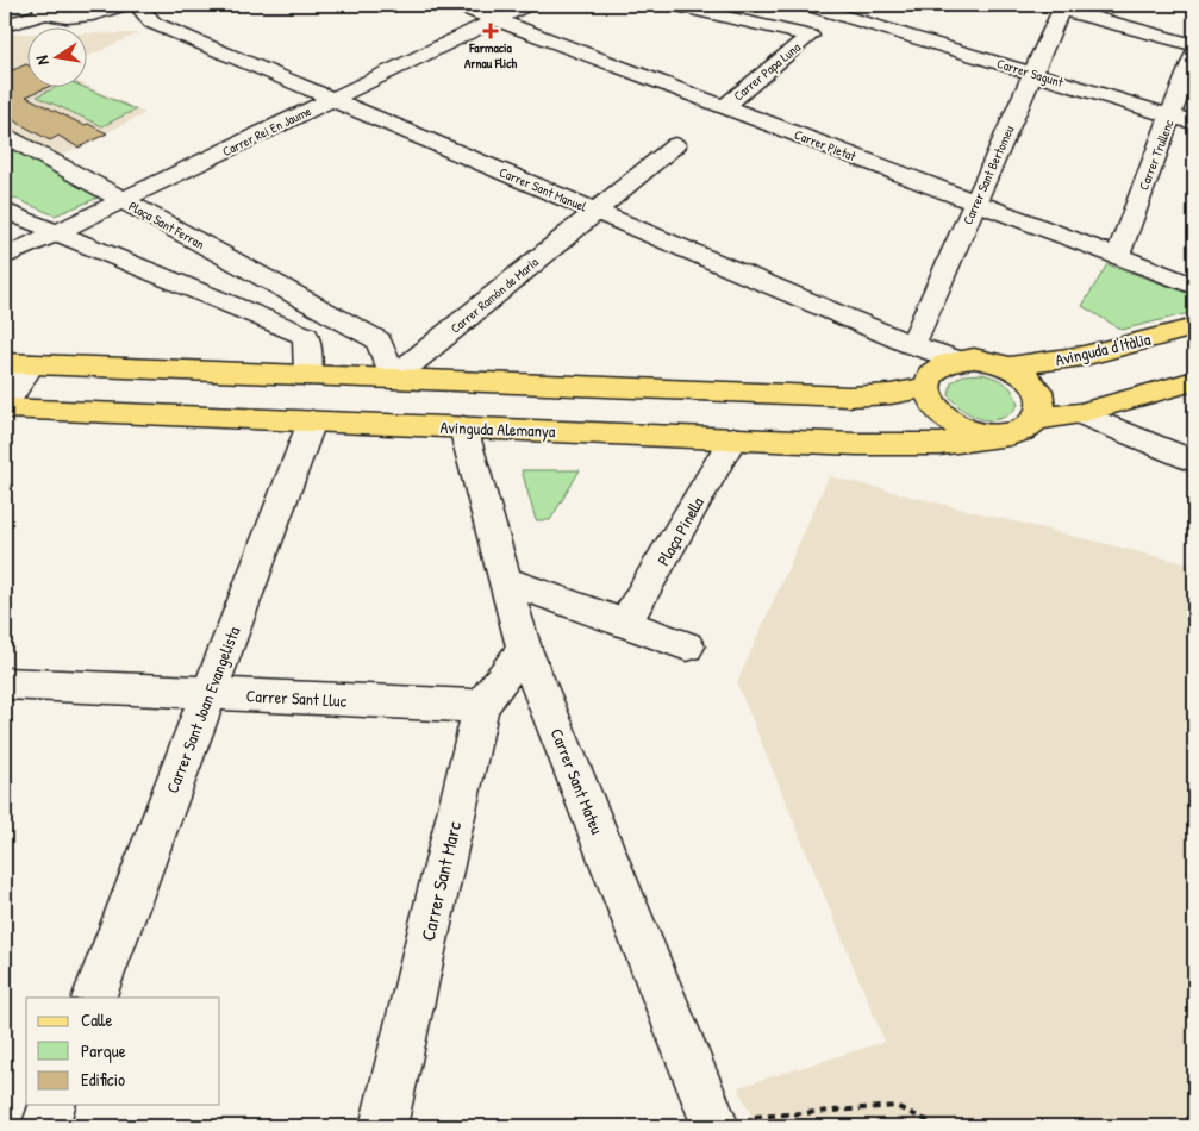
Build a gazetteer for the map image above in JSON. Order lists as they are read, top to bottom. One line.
{"streets":{"main road":["Avinguda d'Itàlia","Avinguda Alemanya"],"street":["Carrer Papa Luna","Carrer Sagunt","Carrer Rei En Jaume","Carrer Pietat","Carrer Trullenc","Carrer Sant Bertomeu","Carrer Sant Manuel","Plaça Sant Ferran","Carrer Ramón de María","Plaça Pinella","Carrer Sant Lluc","Carrer Sant Joan Evangelista","Carrer Sant Mateu","Carrer Sant Marc"]},"crossings":[["Carrer Papa Luna","Carrer Pietat"],["Carrer Sagunt","Carrer Trullenc"],["Carrer Sagunt","Carrer Sant Bertomeu"],["Carrer Rei En Jaume","Carrer Pietat"],["Carrer Rei En Jaume","Carrer Sant Manuel"],["Carrer Rei En Jaume","Plaça Sant Ferran"],["Carrer Pietat","Carrer Trullenc"],["Carrer Pietat","Carrer Sant Bertomeu"],["Carrer Sant Bertomeu","Carrer Sant Manuel"],["Carrer Sant Manuel","Carrer Ramón de María"],["Carrer Sant Manuel","Avinguda d'Itàlia"],["Carrer Sant Manuel","Avinguda Alemanya"],["Plaça Sant Ferran","Carrer Ramón de María"],["Plaça Sant Ferran","Avinguda Alemanya"],["Carrer Ramón de María","Avinguda Alemanya"],["Avinguda d'Itàlia","Avinguda Alemanya"],["Avinguda Alemanya","Plaça Pinella"],["Avinguda Alemanya","Carrer Sant Joan Evangelista"],["Avinguda Alemanya","Carrer Sant Mateu"],["Carrer Sant Lluc","Carrer Sant Joan Evangelista"],["Carrer Sant Lluc","Carrer Sant Marc"],["Carrer Sant Mateu","Carrer Sant Marc"]],"places":{"health":["Farmacia Arnau Flich"]},"legend":["Calle","Parque","Edificio"],"north":"left"}
